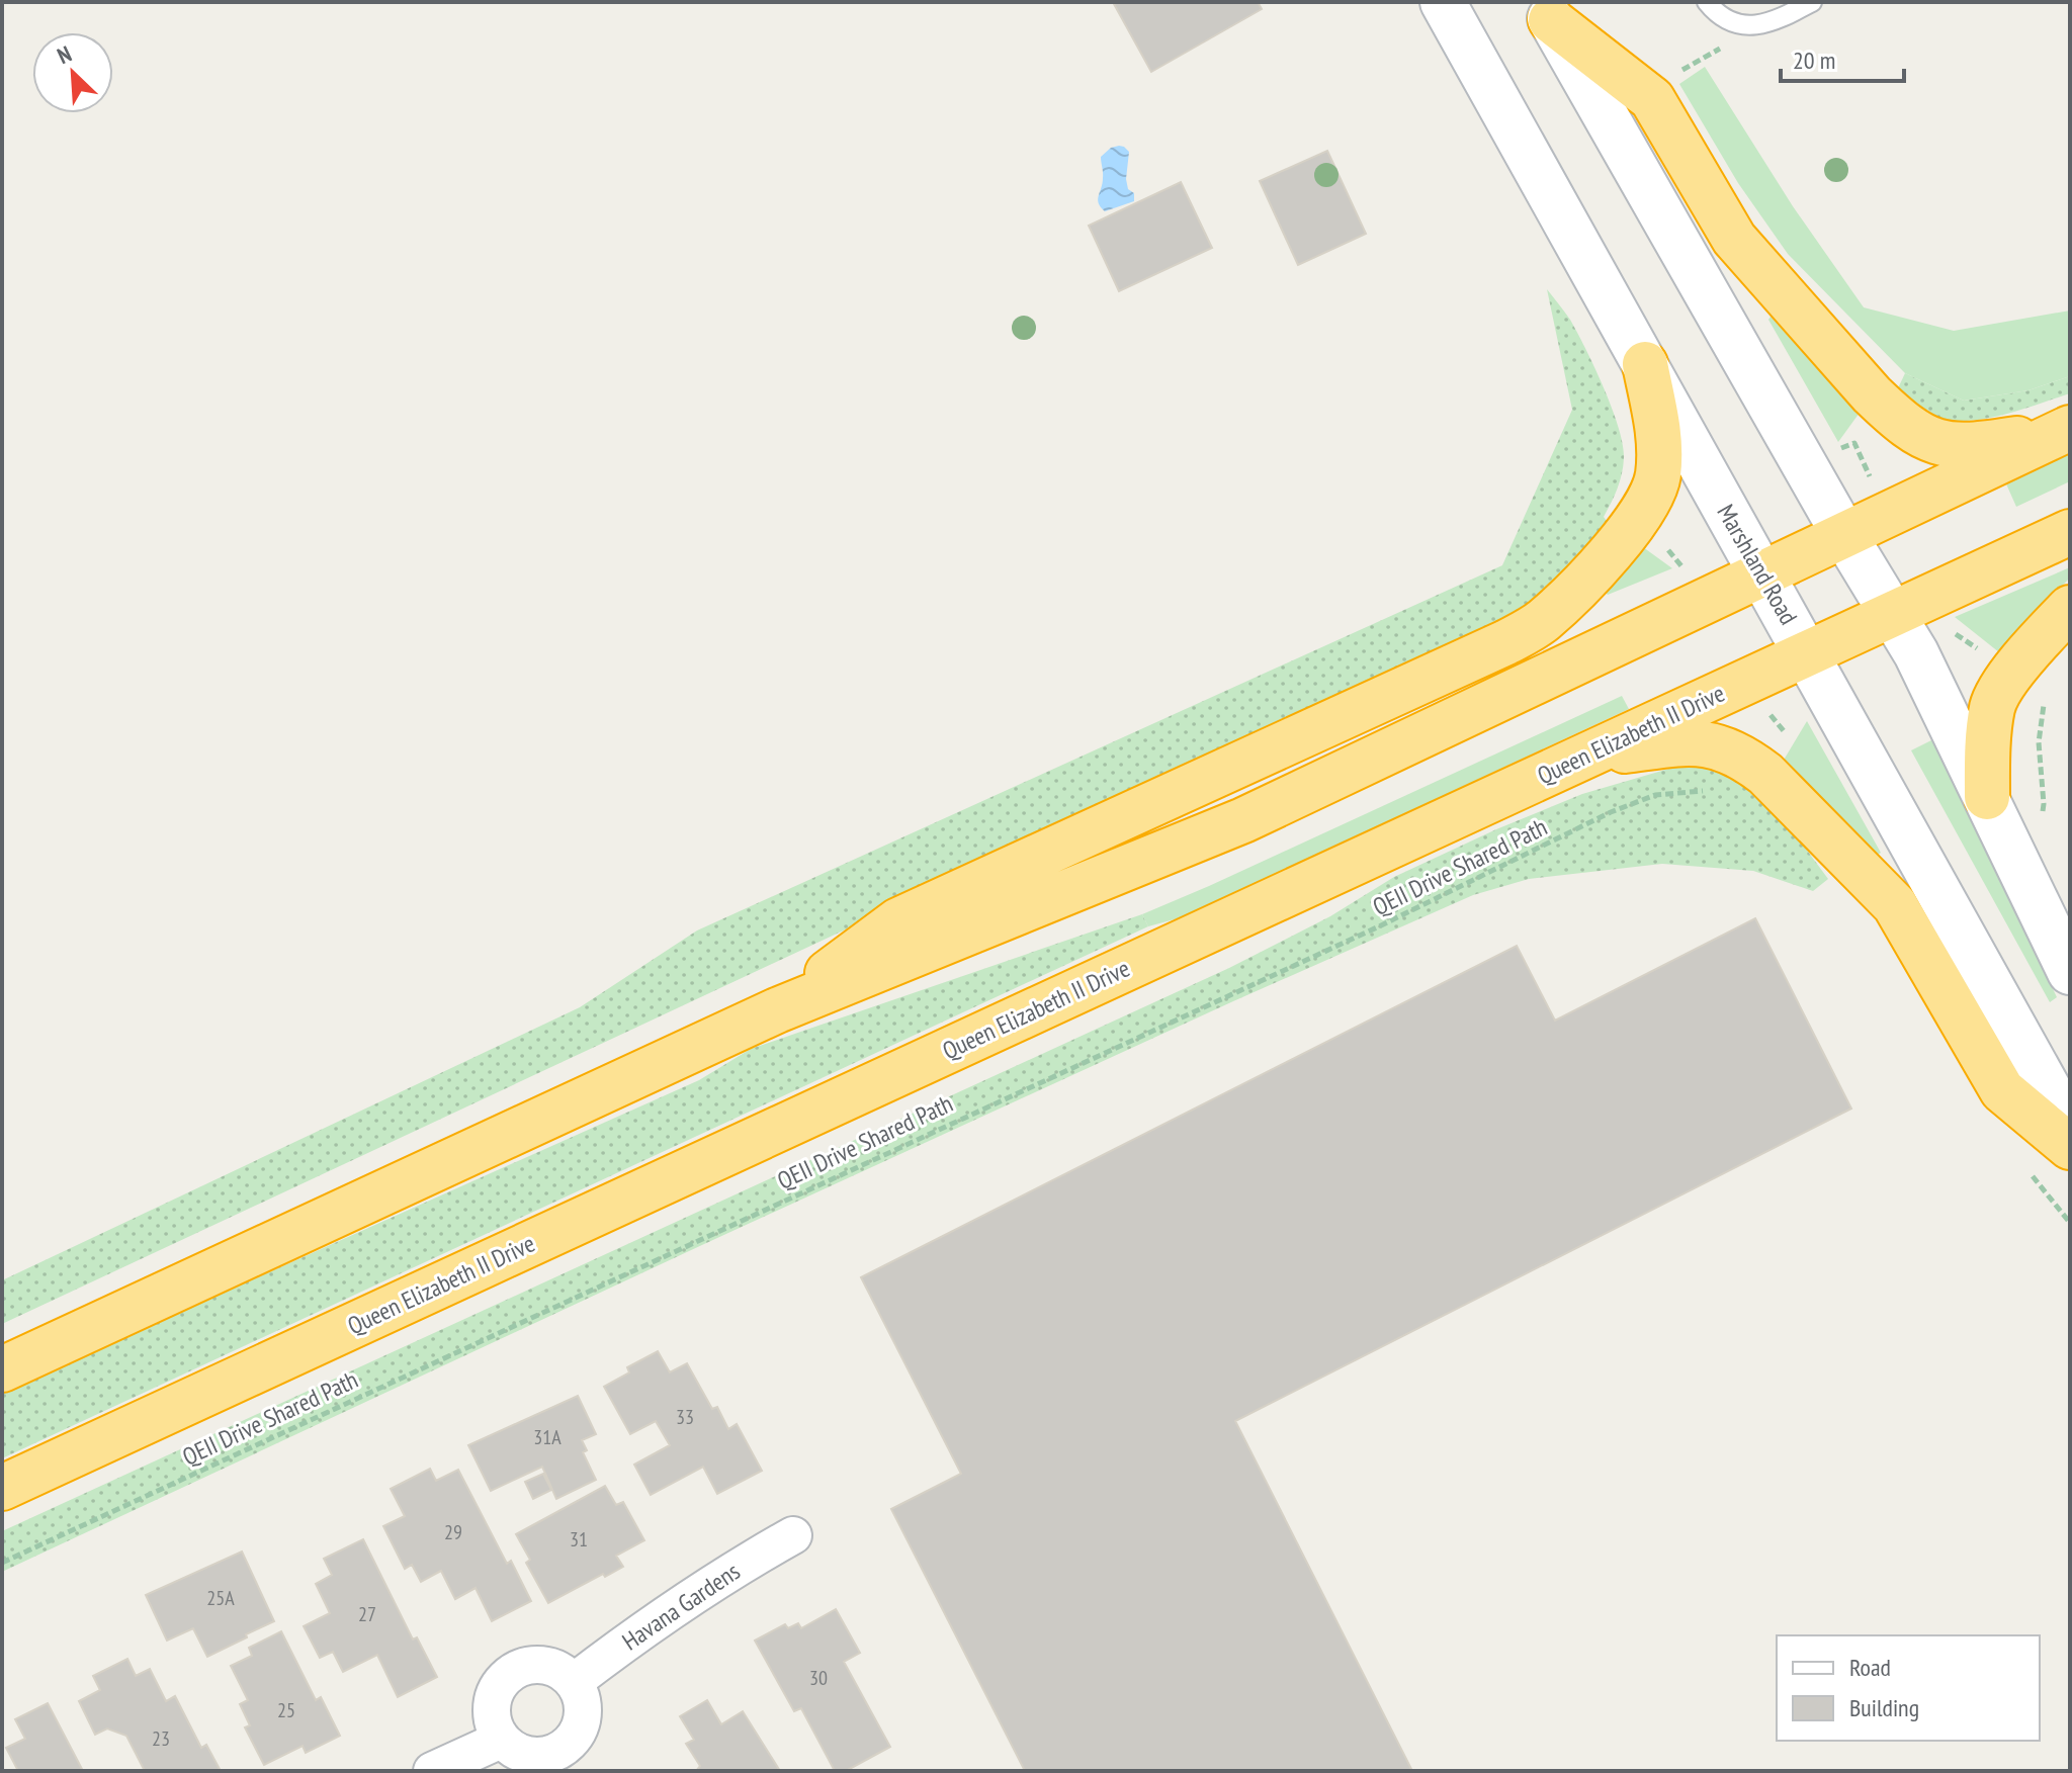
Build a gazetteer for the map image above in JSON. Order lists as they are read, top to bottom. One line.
{"streets":{"highway":["Queen Elizabeth II Drive"],"main road":["Marshland Road"],"street":["Havana Gardens"],"path":["QEII Drive Shared Path"]},"crossings":[["Marshland Road","Queen Elizabeth II Drive"]],"house_numbers":["33","31A","29","31","25A","27","30","25","23"],"legend":["Road","Building"],"scale_bar":"20 m","north":"top left"}
